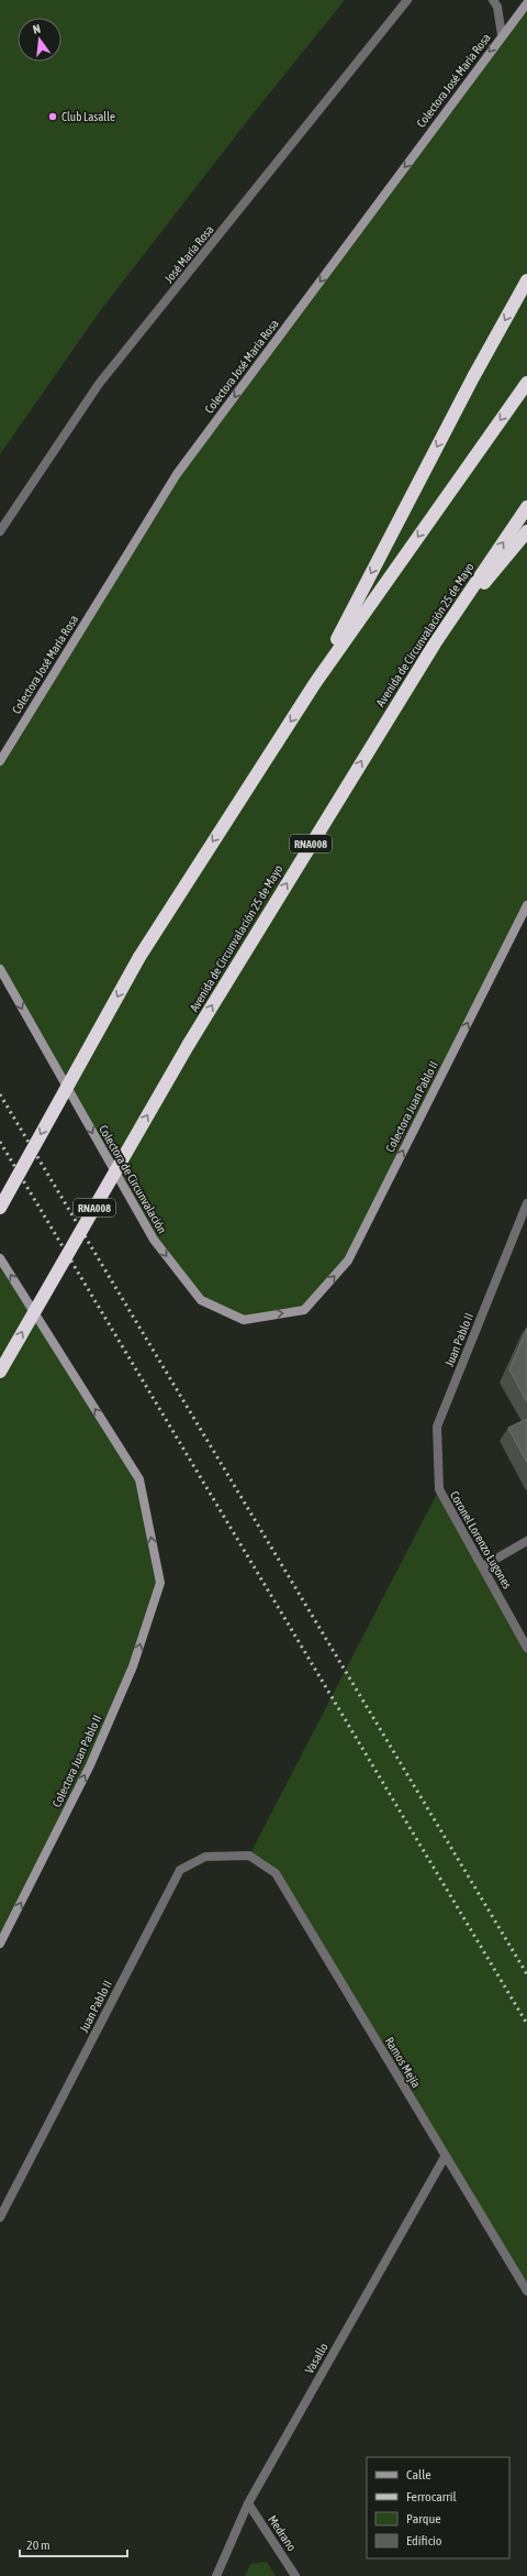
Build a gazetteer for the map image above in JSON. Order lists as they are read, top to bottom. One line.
{"streets":{"highway":["Avenida de Circunvalación 25 de Mayo","RNA008"],"main road":["Colectora José María Rosa","Colectora Juan Pablo II","Colectora de Circunvalación"],"street":["José María Rosa","Juan Pablo II","Coronel Lorenzo Lugones","Ramos Mejía","Vasallo","Medrano"]},"crossings":[["Colectora Juan Pablo II","Colectora de Circunvalación"],["Juan Pablo II","Coronel Lorenzo Lugones"],["Juan Pablo II","Ramos Mejía"],["Ramos Mejía","Vasallo"],["Vasallo","Medrano"]],"one_way":["Colectora José María Rosa","Colectora Juan Pablo II","Colectora de Circunvalación"],"places":["Club Lasalle"],"legend":["Calle","Ferrocarril","Parque","Edificio"],"scale_bar":"20 m","north":"top"}
